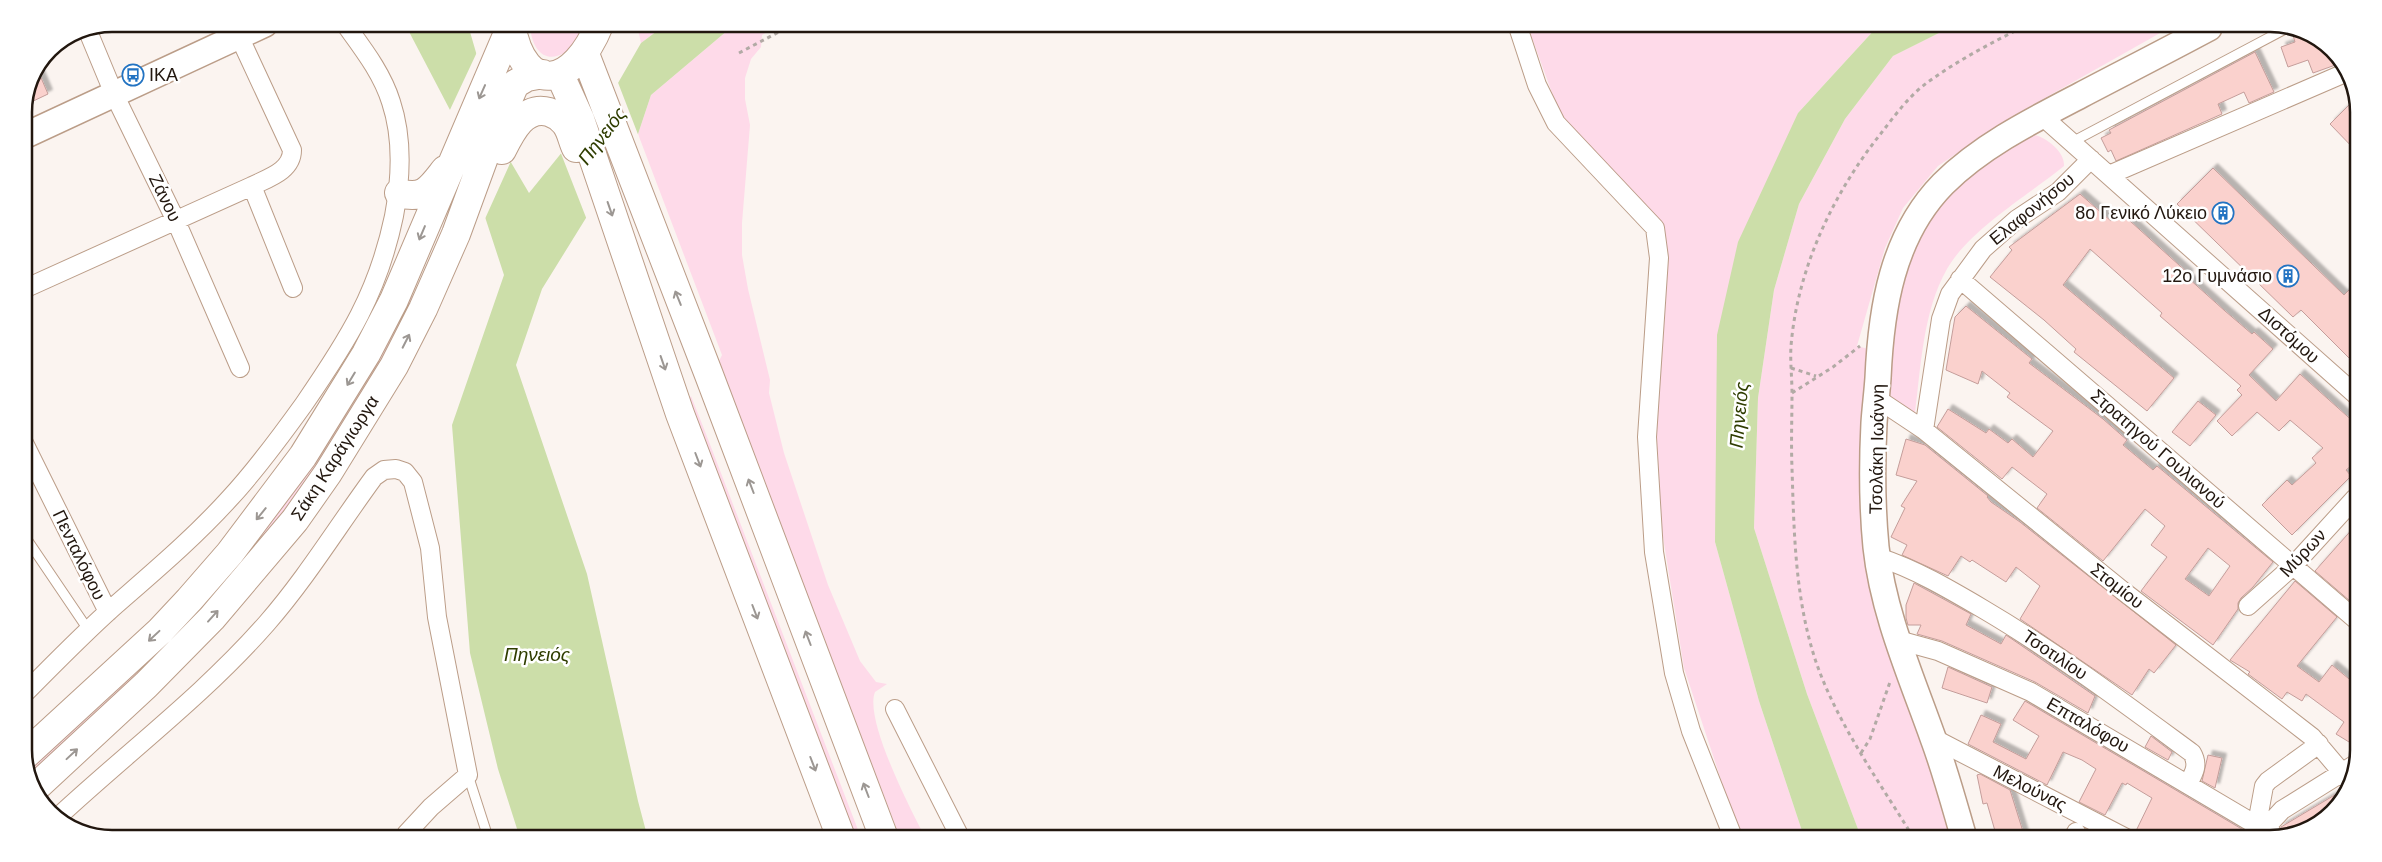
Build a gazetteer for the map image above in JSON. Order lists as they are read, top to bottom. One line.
{"streets":{"main road":["Σάκη Καράγιωργα"],"street":["Ζάνου","Ελαφονήσου","Διστόμου","Τσολάκη Ιωάννη","Στρατηγού Γουλιανού","Μύρων","Πενταλόφου","Στομίου","Τσοτιλίου","Επταλόφου","Μελούνας"]},"crossings":[["Ελαφονήσου","Διστόμου"],["Ελαφονήσου","Στρατηγού Γουλιανού"],["Ελαφονήσου","Στομίου"],["Διστόμου","Τσολάκη Ιωάννη"],["Τσολάκη Ιωάννη","Στομίου"],["Τσολάκη Ιωάννη","Τσοτιλίου"],["Τσολάκη Ιωάννη","Επταλόφου"],["Τσολάκη Ιωάννη","Μελούνας"],["Στρατηγού Γουλιανού","Μύρων"],["Τσοτιλίου","Επταλόφου"]],"water":["Πηνειός"],"places":{"bus stop":["ΙΚΑ"],"building":["8ο Γενικό Λύκειο","12ο Γυμνάσιο"]}}
